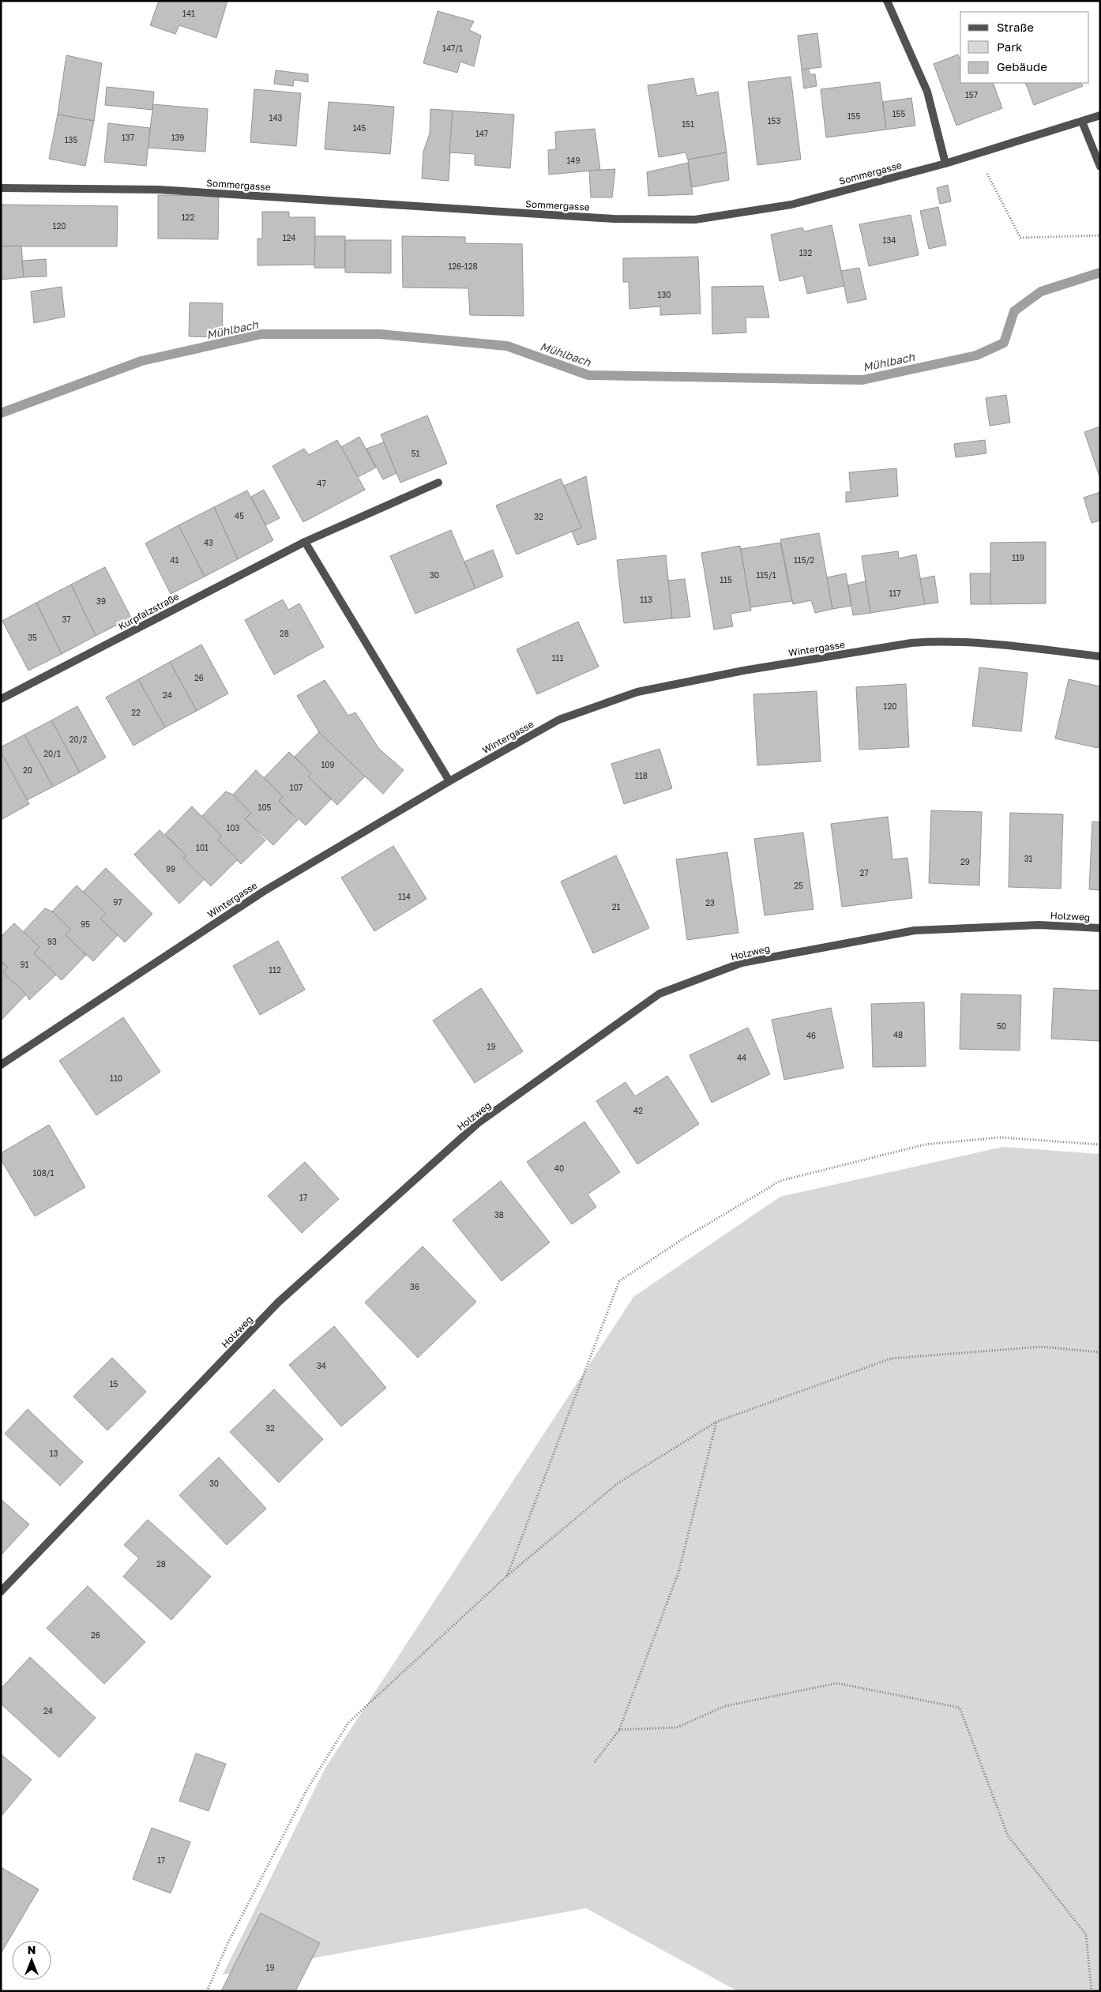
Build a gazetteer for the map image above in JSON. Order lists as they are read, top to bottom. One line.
{"streets":{"street":["Sommergasse","Kurpfalzstraße","Wintergasse","Holzweg"]},"water":["Mühlbach"],"house_numbers":["141","147/1","157","155","155","143","153","151","145","147","137","139","135","149","122","120","124","134","132","126-128","130","51","47","45","32","43","119","41","115/2","30","115/1","115","117","113","39","37","28","35","111","26","24","120","22","20/2","20/1","109","20","118","107","105","103","101","31","29","99","27","25","114","97","23","21","95","93","91","112","50","48","46","19","44","110","42","40","108/1","17","38","36","34","15","32","13","30","28","26","24","17","19"],"legend":["Straße","Park","Gebäude"],"north":"top"}
